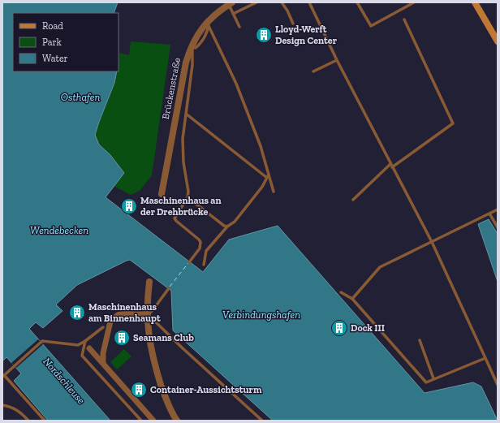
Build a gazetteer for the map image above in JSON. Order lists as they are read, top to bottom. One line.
{"streets":{"street":["Brückenstraße"]},"water":["Osthafen","Wendebecken","Verbindungshafen","Nordschleuse"],"places":{"building":["Lloyd-Werft Design Center","Maschinenhaus an der Drehbrücke","Maschinenhaus am Binnenhaupt","Dock III","Seamans Club","Container-Aussichtsturm"]},"legend":["Road","Park","Water"]}
